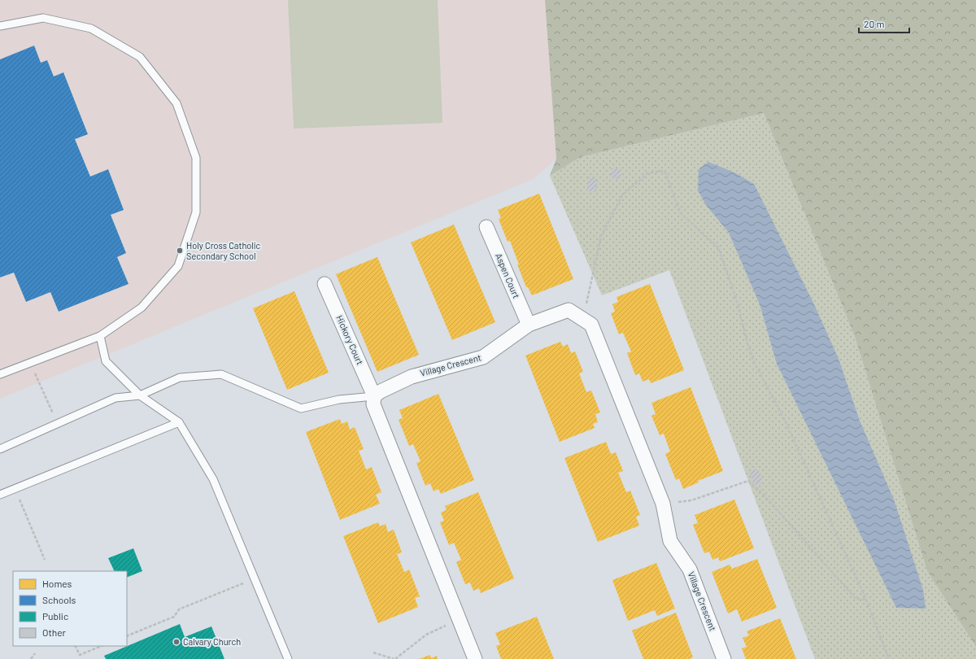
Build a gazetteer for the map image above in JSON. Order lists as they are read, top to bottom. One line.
{"streets":{"street":["Aspen Court","Hickory Court","Village Crescent"]},"crossings":[["Aspen Court","Village Crescent"],["Hickory Court","Village Crescent"]],"places":["Holy Cross Catholic Secondary School","Calvary Church"],"legend":["Homes","Schools","Public","Other"],"scale_bar":"20 m"}
